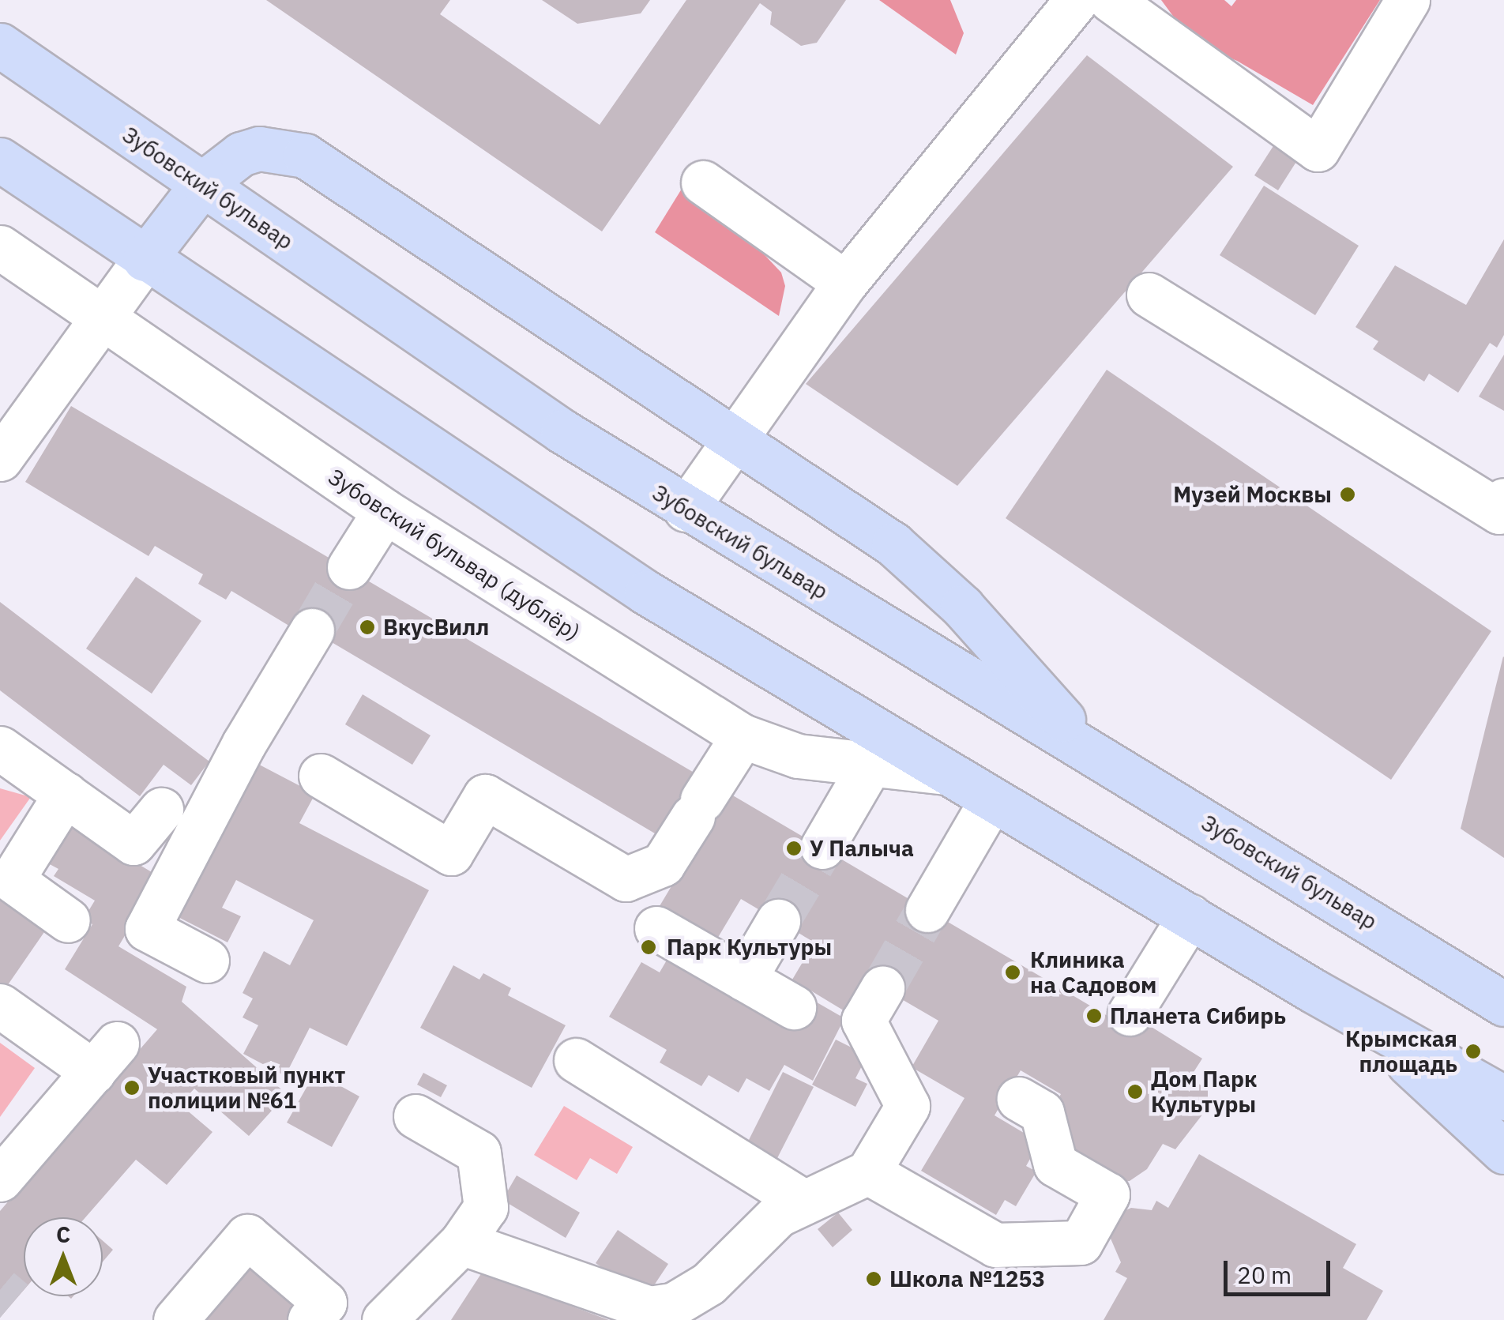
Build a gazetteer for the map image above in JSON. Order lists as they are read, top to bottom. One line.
{"streets":{"main road":["Зубовский бульвар"],"street":["Зубовский бульвар (дублёр)"]},"places":["Музей Москвы","ВкусВилл","У Палыча","Парк Культуры","Клиника на Садовом","Планета Сибирь","Крымская площадь","Участковый пункт полиции №61","Дом Парк Культуры","Школа №1253"],"scale_bar":"20 m","north":"top"}
